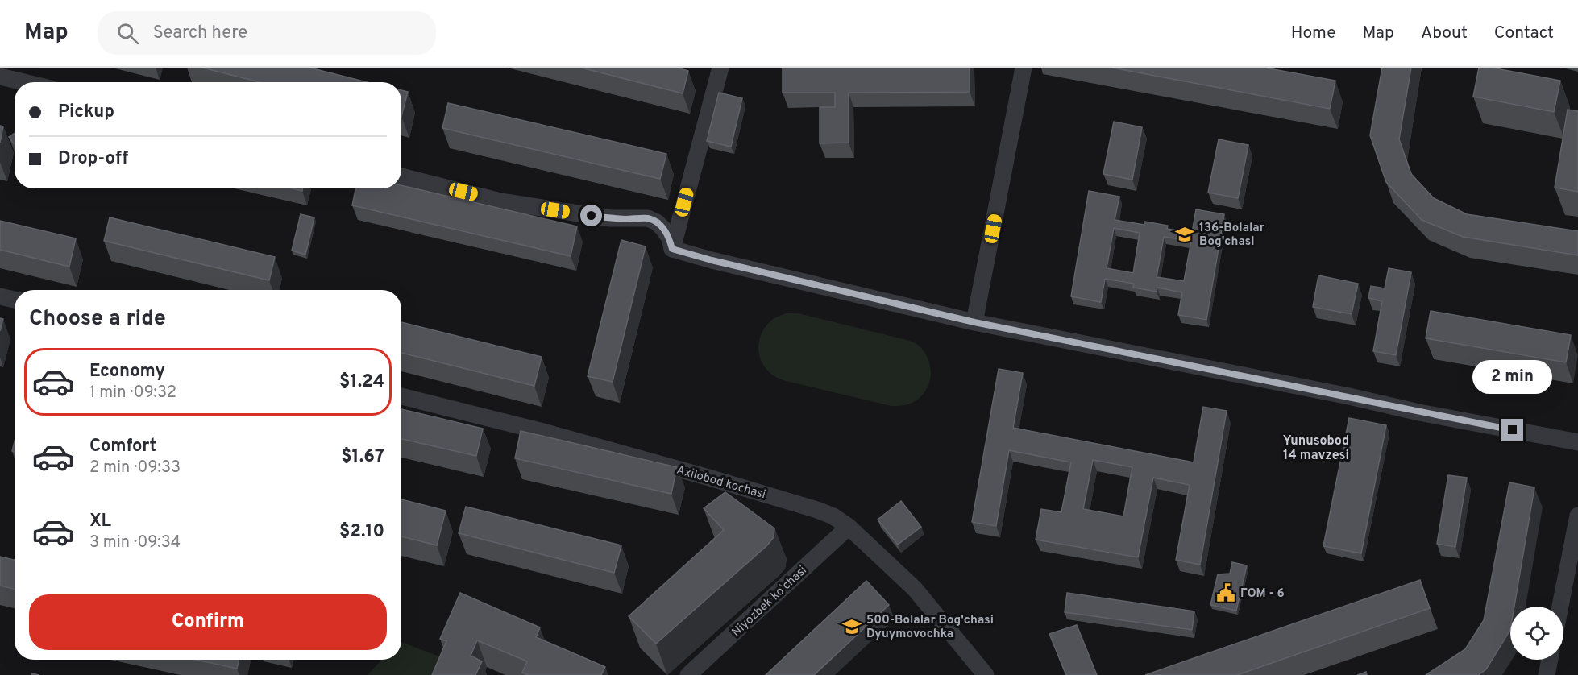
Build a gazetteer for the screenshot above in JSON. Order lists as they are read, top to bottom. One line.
{"streets":{"street":["Axilobod kochasi","Niyozbek koʻchasi"]},"crossings":[["Axilobod kochasi","Niyozbek koʻchasi"]],"districts":["Yunusobod 14 mavzesi"],"places":{"school or university":["136-Bolalar Bog'chasi","500-Bolalar Bog'chasi Dyuymovochka"],"public building":["ГОМ - 6"]},"page":{"header":"Map","search":"Search here","nav":["Home","Map","About","Contact"],"banner":["Pickup","Drop-off"],"heading":"Choose a ride","list":[{"name":"Economy","note":"1 min · 09:32","value":"$1.24"},{"name":"Comfort","note":"2 min · 09:33","value":"$1.67"},{"name":"XL","note":"3 min · 09:34","value":"$2.10"}],"bubble":"2 min","buttons":"Confirm"}}
